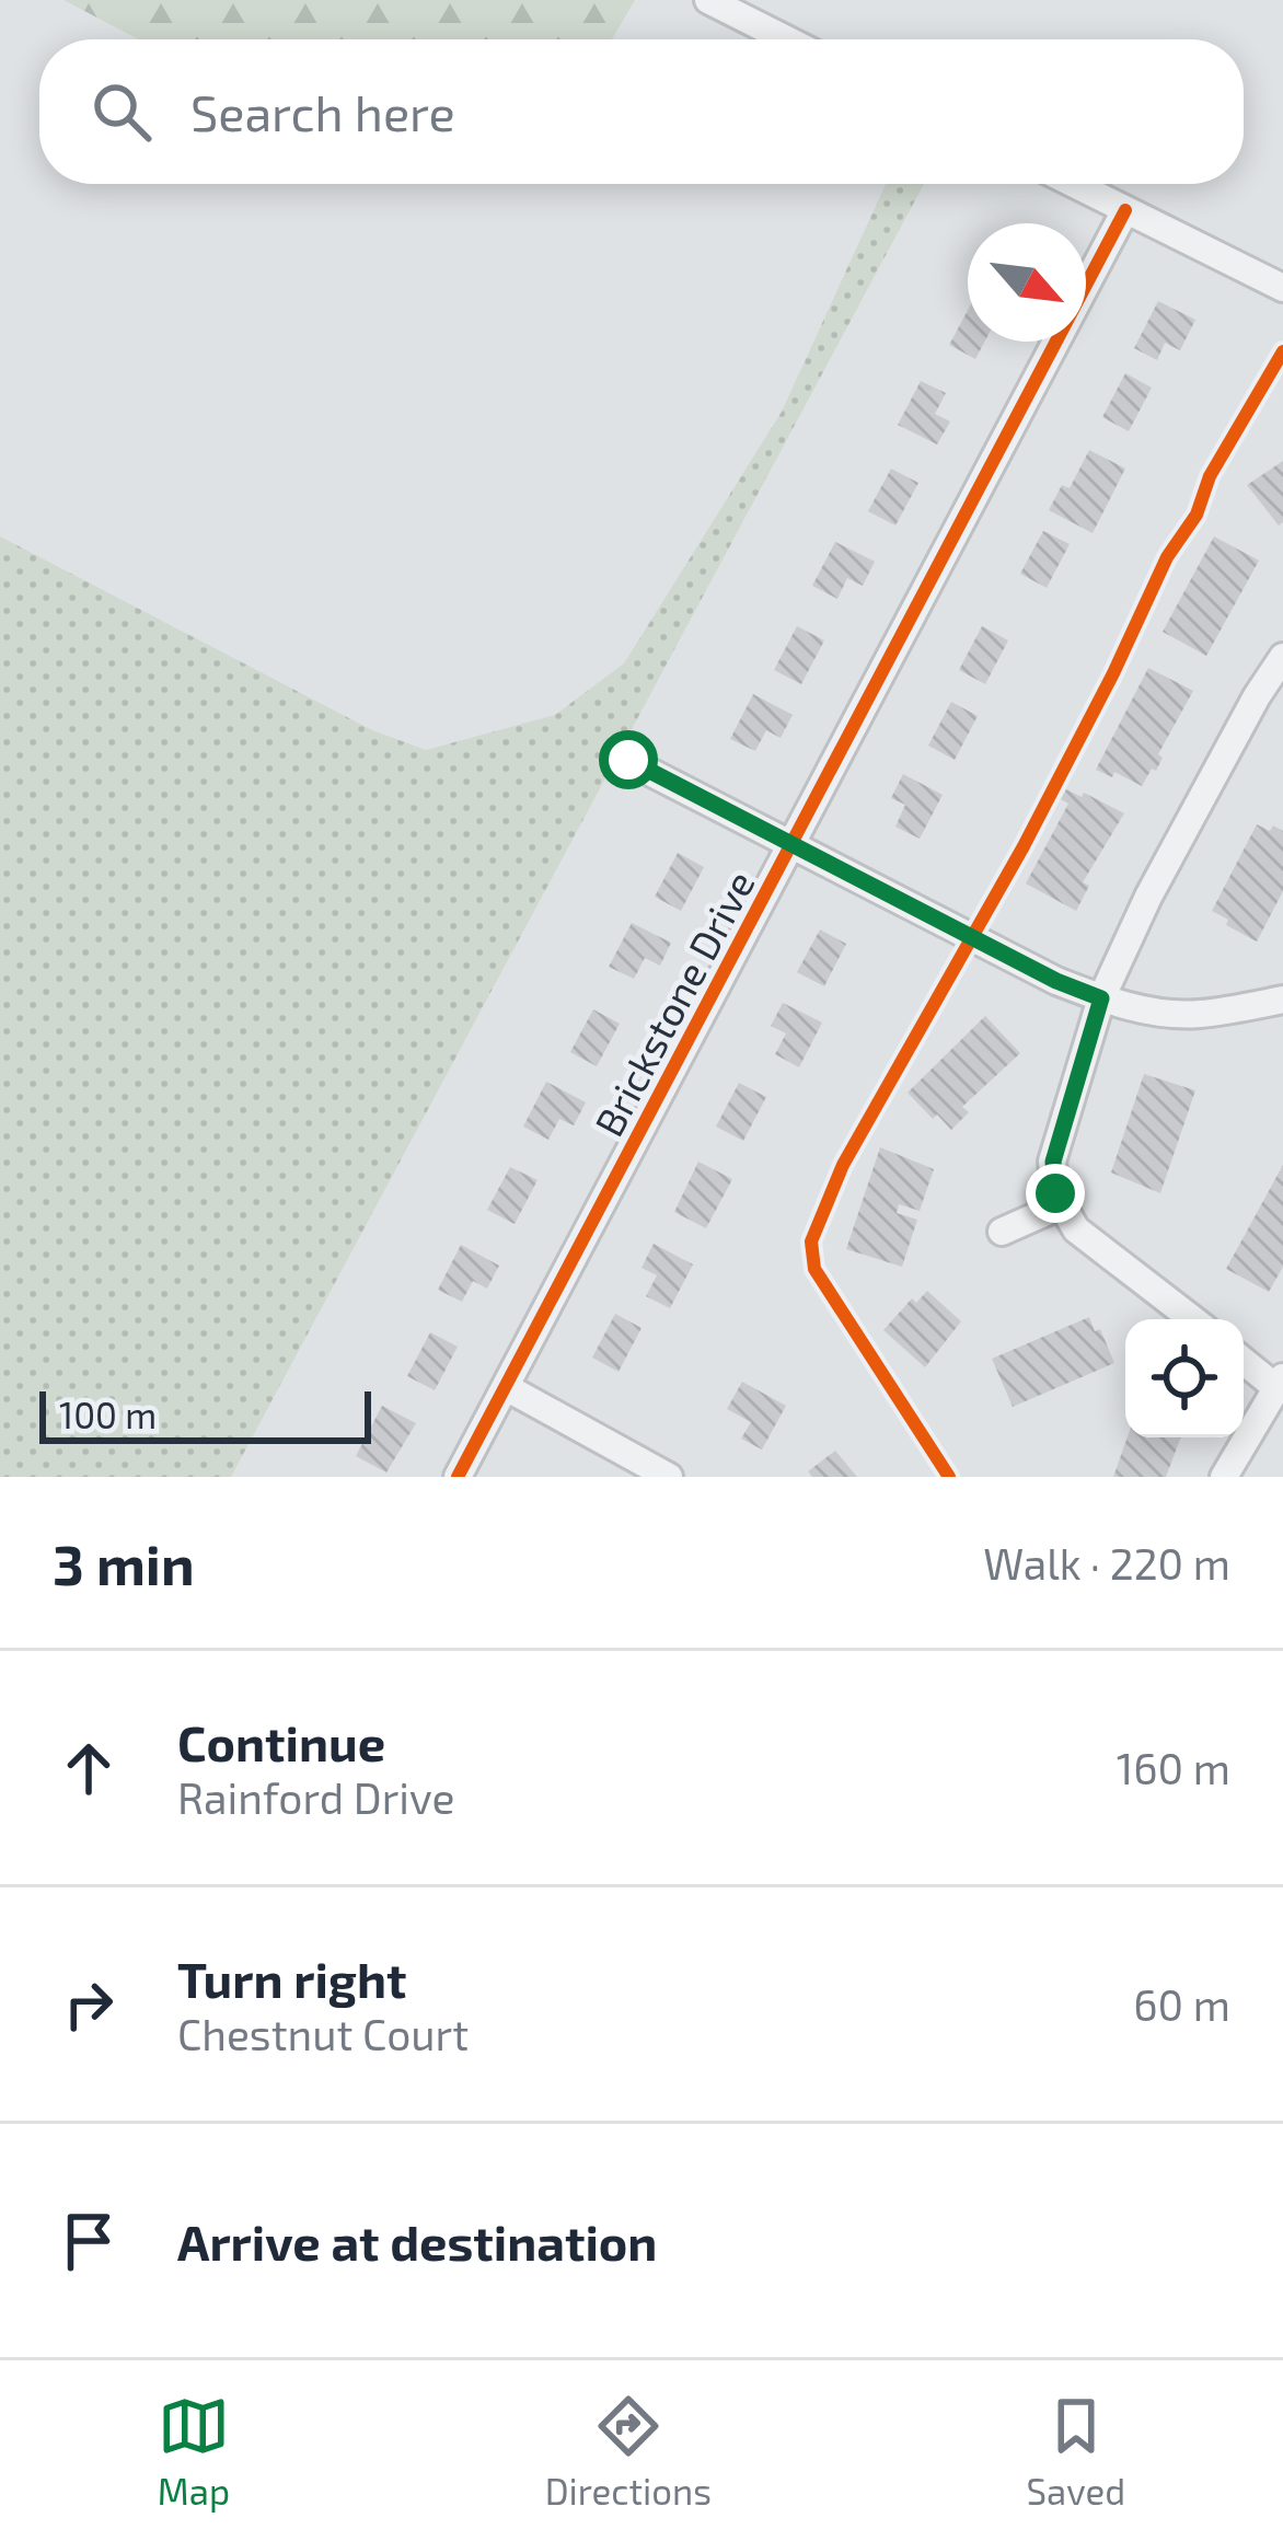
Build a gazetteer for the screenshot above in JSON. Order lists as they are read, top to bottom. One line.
{"streets":{"street":["Brickstone Drive"]},"scale_bar":"100 m","north":"bottom right","page":{"search":"Search here","scale":"100 m","heading":["3 min","Walk · 220 m"],"list":[["Continue","Rainford Drive","160 m"],["Turn right","Chestnut Court","60 m"],"Arrive at destination"],"nav":["Map","Directions","Saved"]}}
